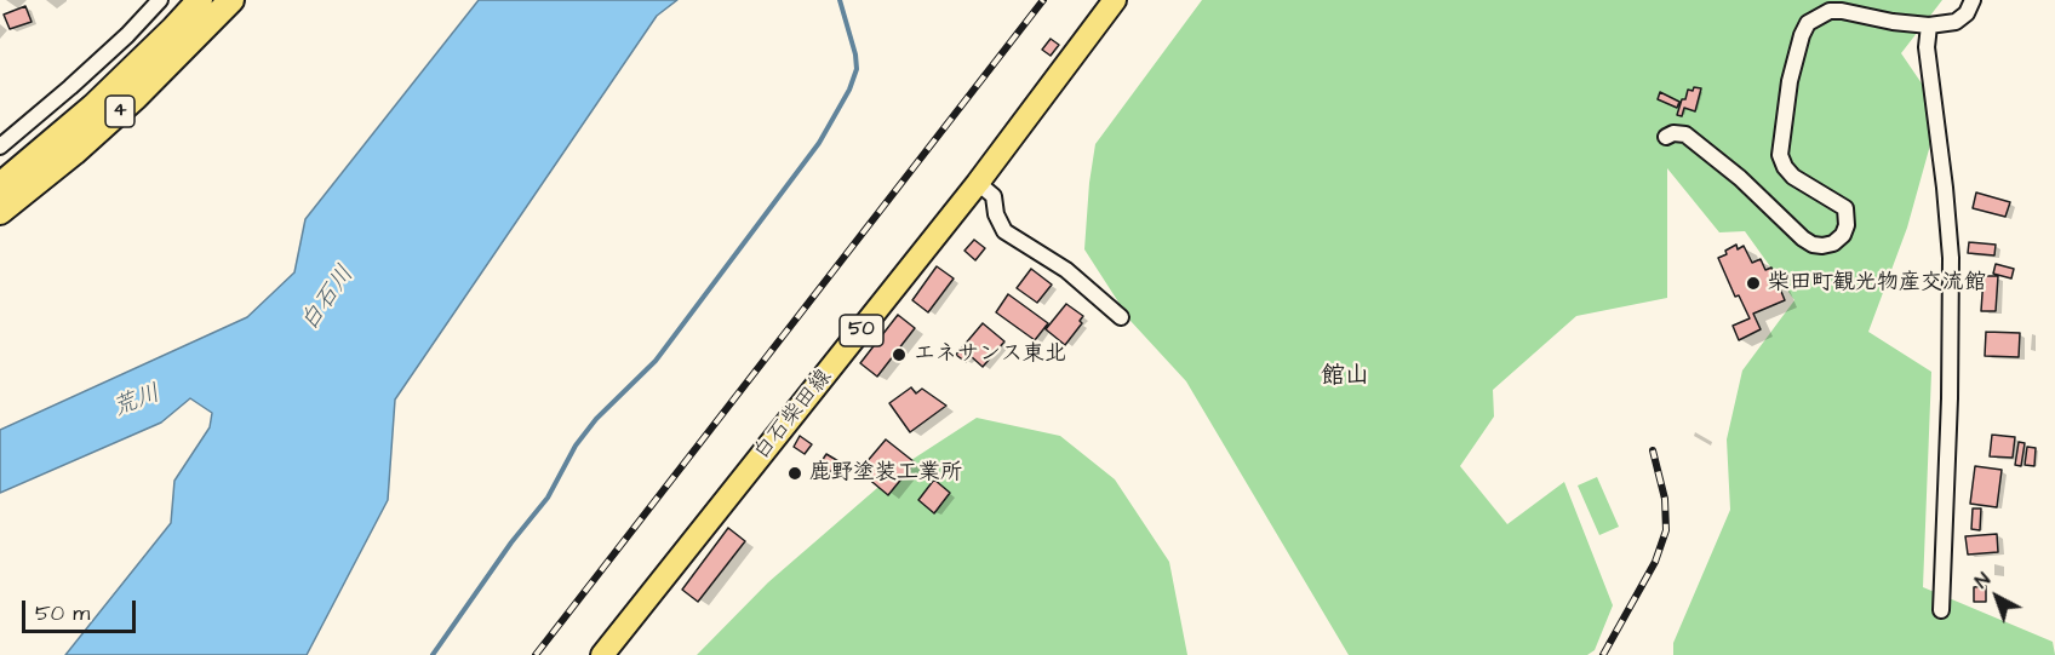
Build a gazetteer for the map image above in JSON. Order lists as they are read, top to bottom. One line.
{"streets":{"highway":["4"],"main road":["50","白石柴田線"]},"districts":["館山"],"water":["白石川","荒川"],"places":["柴田町観光物産交流館","エネサンス東北","鹿野塗装工業所"],"scale_bar":"50 m","north":"top left"}
